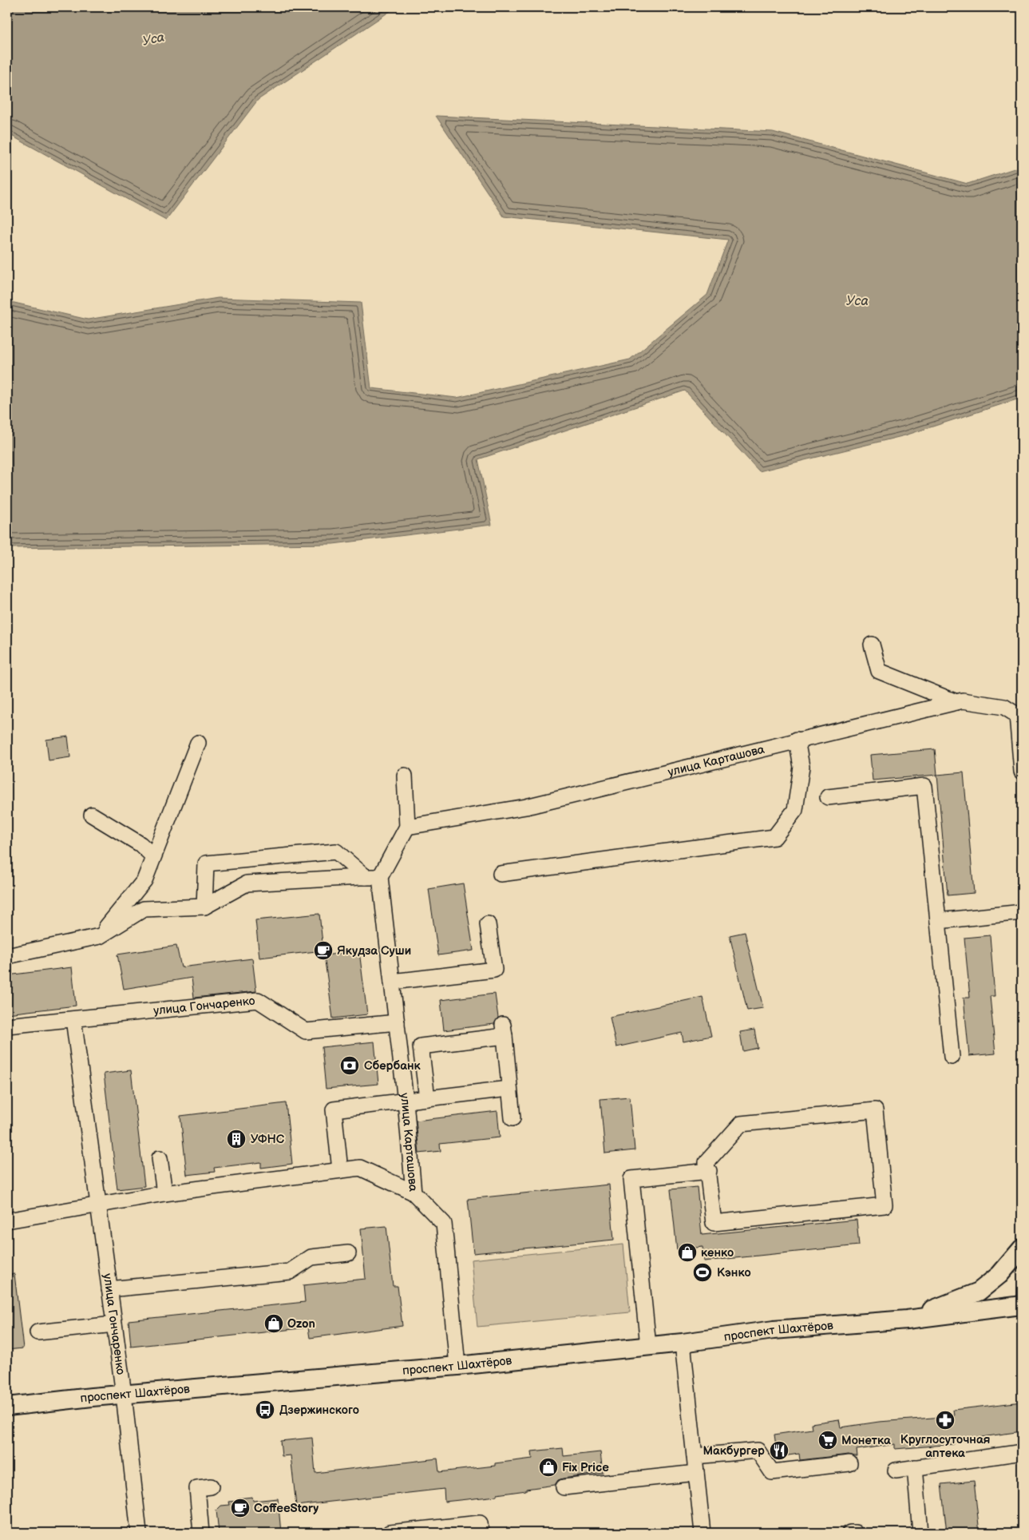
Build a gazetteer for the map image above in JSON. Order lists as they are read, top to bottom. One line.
{"streets":{"main road":["проспект Шахтёров"],"street":["улица Карташова","улица Гончаренко"]},"crossings":[["улица Карташова","улица Гончаренко"],["улица Карташова","проспект Шахтёров"],["улица Гончаренко","проспект Шахтёров"]],"water":["Уса"],"places":{"cafe":["Якудза Суши","CoffeeStory"],"bank":["Сбербанк"],"building":["УФНС"],"shop":["кенко","Ozon","Fix Price"],"sports":["Кэнко"],"bus stop":["Дзержинского"],"pharmacy":["Круглосуточная аптека"],"supermarket":["Монетка"],"restaurant":["Макбургер"]}}
